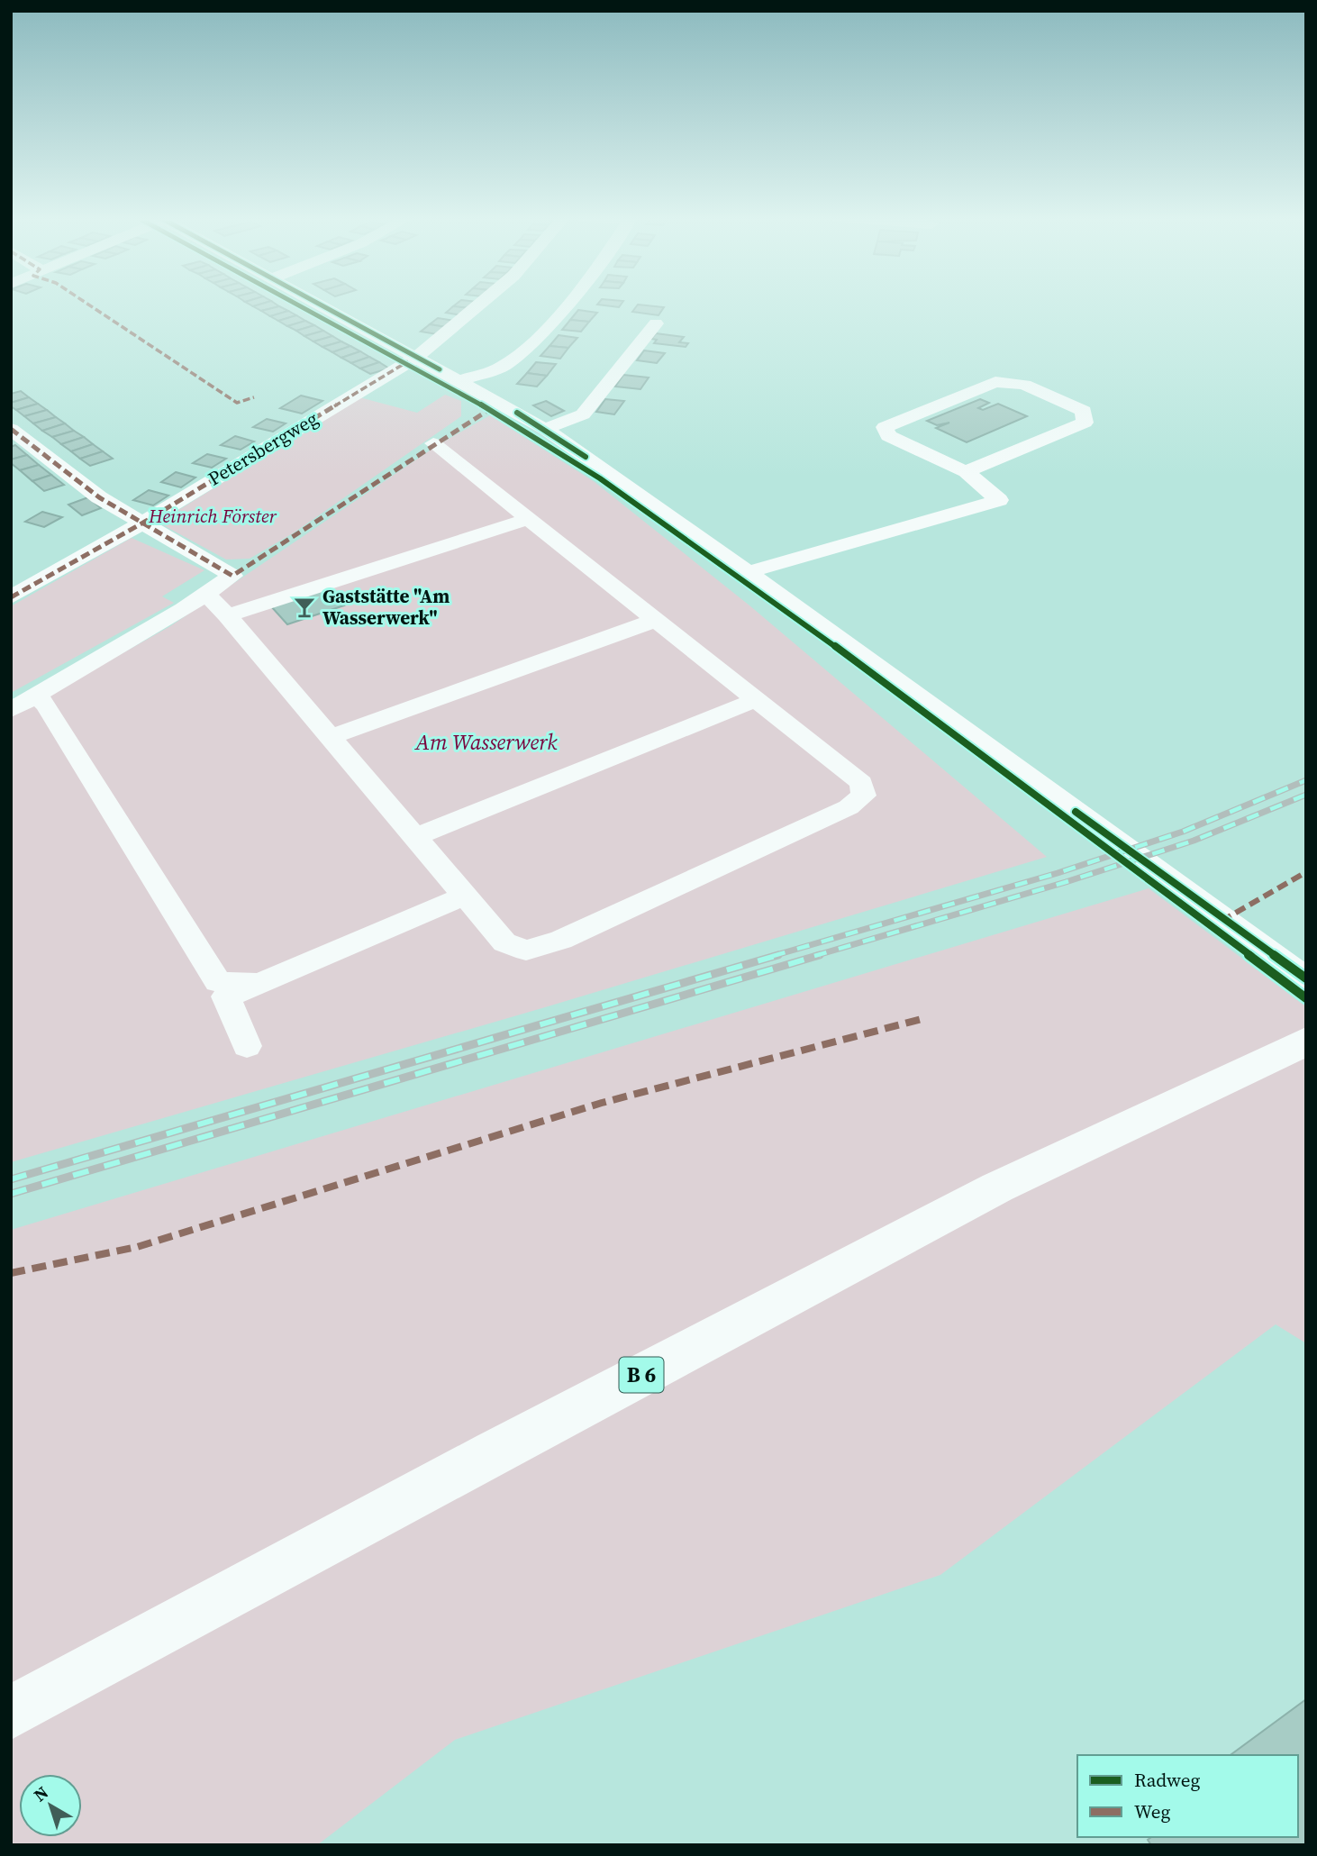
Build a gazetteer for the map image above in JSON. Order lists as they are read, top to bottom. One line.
{"streets":{"main road":["B 6"],"street":["Petersbergweg"]},"parks":["Heinrich Förster","Am Wasserwerk"],"places":{"bar":["Gaststätte \"Am Wasserwerk\""]},"legend":["Radweg","Weg"],"north":"top left"}
